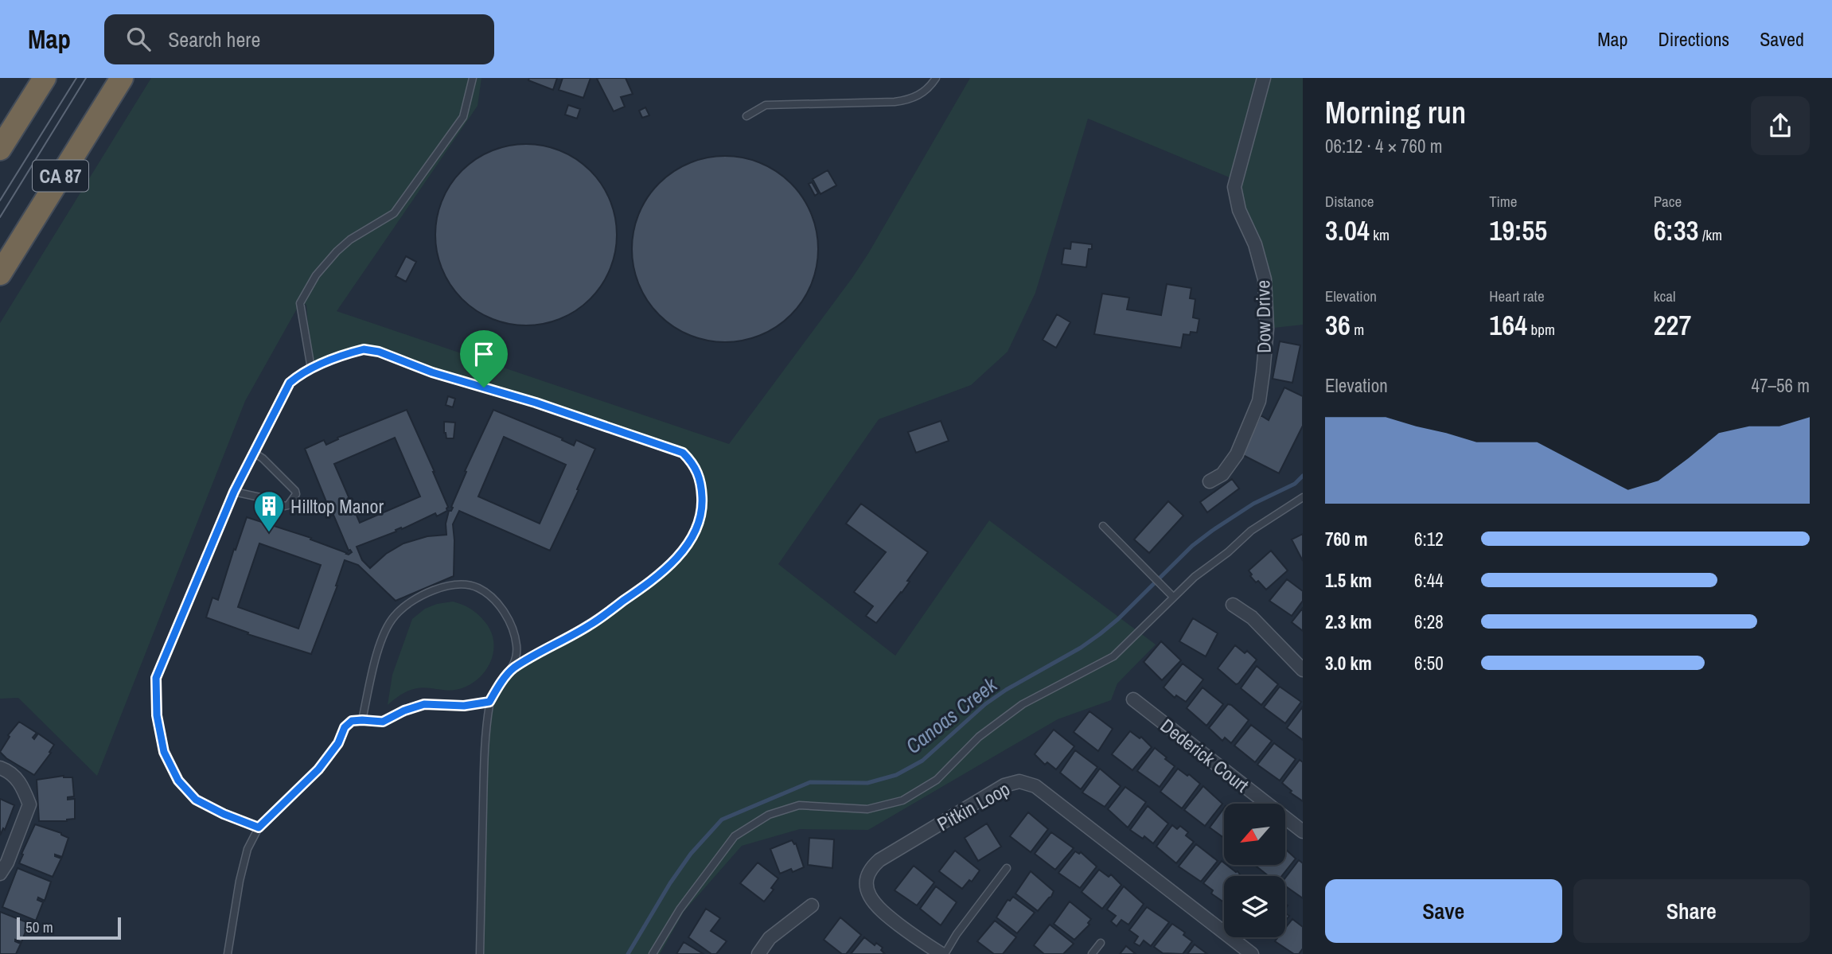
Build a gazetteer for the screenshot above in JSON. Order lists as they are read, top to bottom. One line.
{"streets":{"highway":["CA 87"],"street":["Dow Drive","Dederick Court","Pitkin Loop"]},"water":["Canoas Creek"],"places":{"building":["Hilltop Manor"]},"scale_bar":"50 m","north":"bottom left","page":{"header":"Map","search":"Search here","nav":["Map","Directions","Saved"],"heading":["Morning run","06:12 · 4 × 760 m"],"stats":[["Distance","3.04 km"],["Time","19:55"],["Pace","6:33 /km"],["Elevation","36 m"],["Heart rate","164 bpm"],["kcal","227"]],"chart":["Elevation","47–56 m"],"list":[{"name":"760 m","note":"6:12"},{"name":"1.5 km","note":"6:44"},{"name":"2.3 km","note":"6:28"},{"name":"3.0 km","note":"6:50"}],"buttons":["Save","Share"],"scale":"50 m"}}
